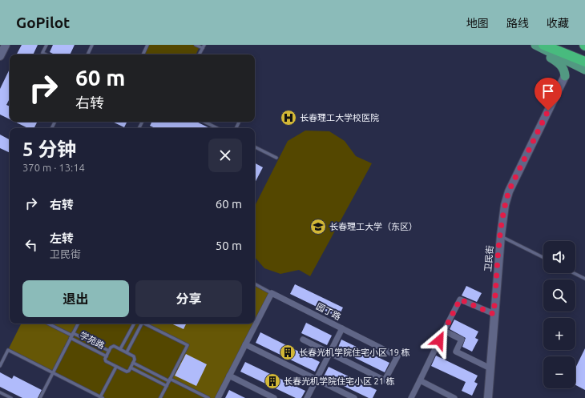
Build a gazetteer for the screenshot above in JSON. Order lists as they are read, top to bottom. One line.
{"streets":{"street":["卫民街","园丁路"],"lane":["学苑路"]},"places":{"hospital":["长春理工大学校医院"],"school or university":["长春理工大学（东区）"],"building":["长春光机学院住宅小区 19 栋","长春光机学院住宅小区 21 栋"]},"page":{"header":"GoPilot","nav":["地图","路线","收藏"],"turn":["60 m","右转"],"heading":["5 分钟","370 m · 13:14"],"list":[{"name":"右转","value":"60 m"},{"name":"左转","note":"卫民街","value":"50 m"}],"map_buttons":["+","−"],"buttons":["退出","分享"]}}
